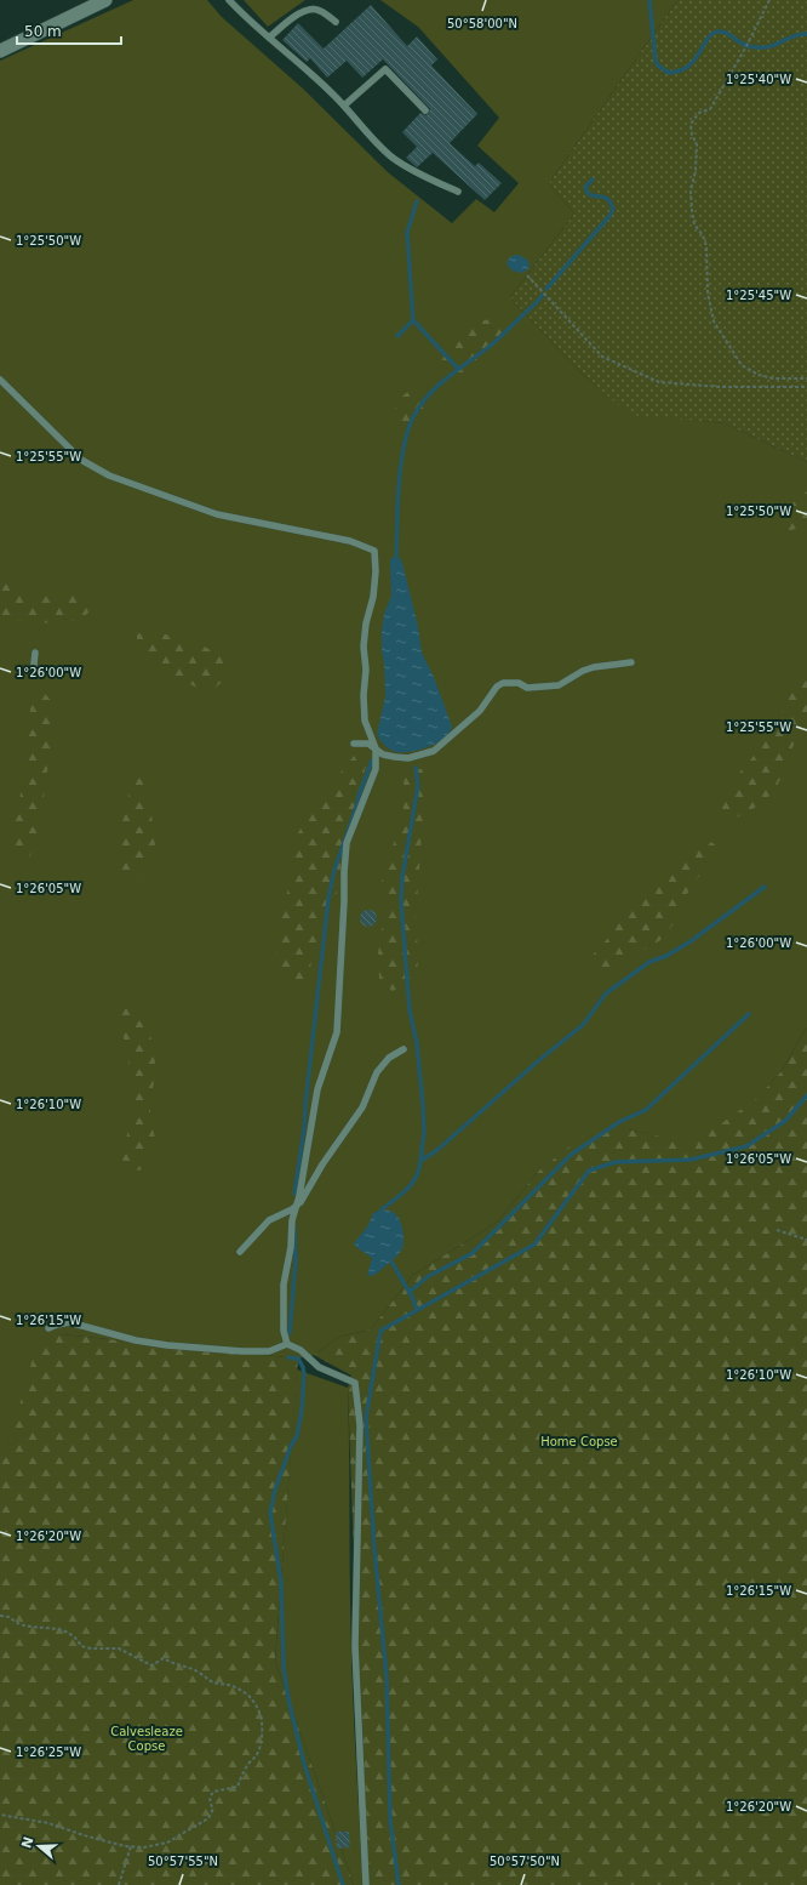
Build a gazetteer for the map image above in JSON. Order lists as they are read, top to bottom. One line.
{"parks":["Home Copse","Calvesleaze Copse"],"scale_bar":"50 m","north":"left","coordinates":["50°58'00\"N","1°25'40\"W","1°25'50\"W","1°25'45\"W","1°25'55\"W","1°26'00\"W","1°26'05\"W","1°26'10\"W","1°26'15\"W","1°26'20\"W","1°26'25\"W","50°57'55\"N","50°57'50\"N"]}
